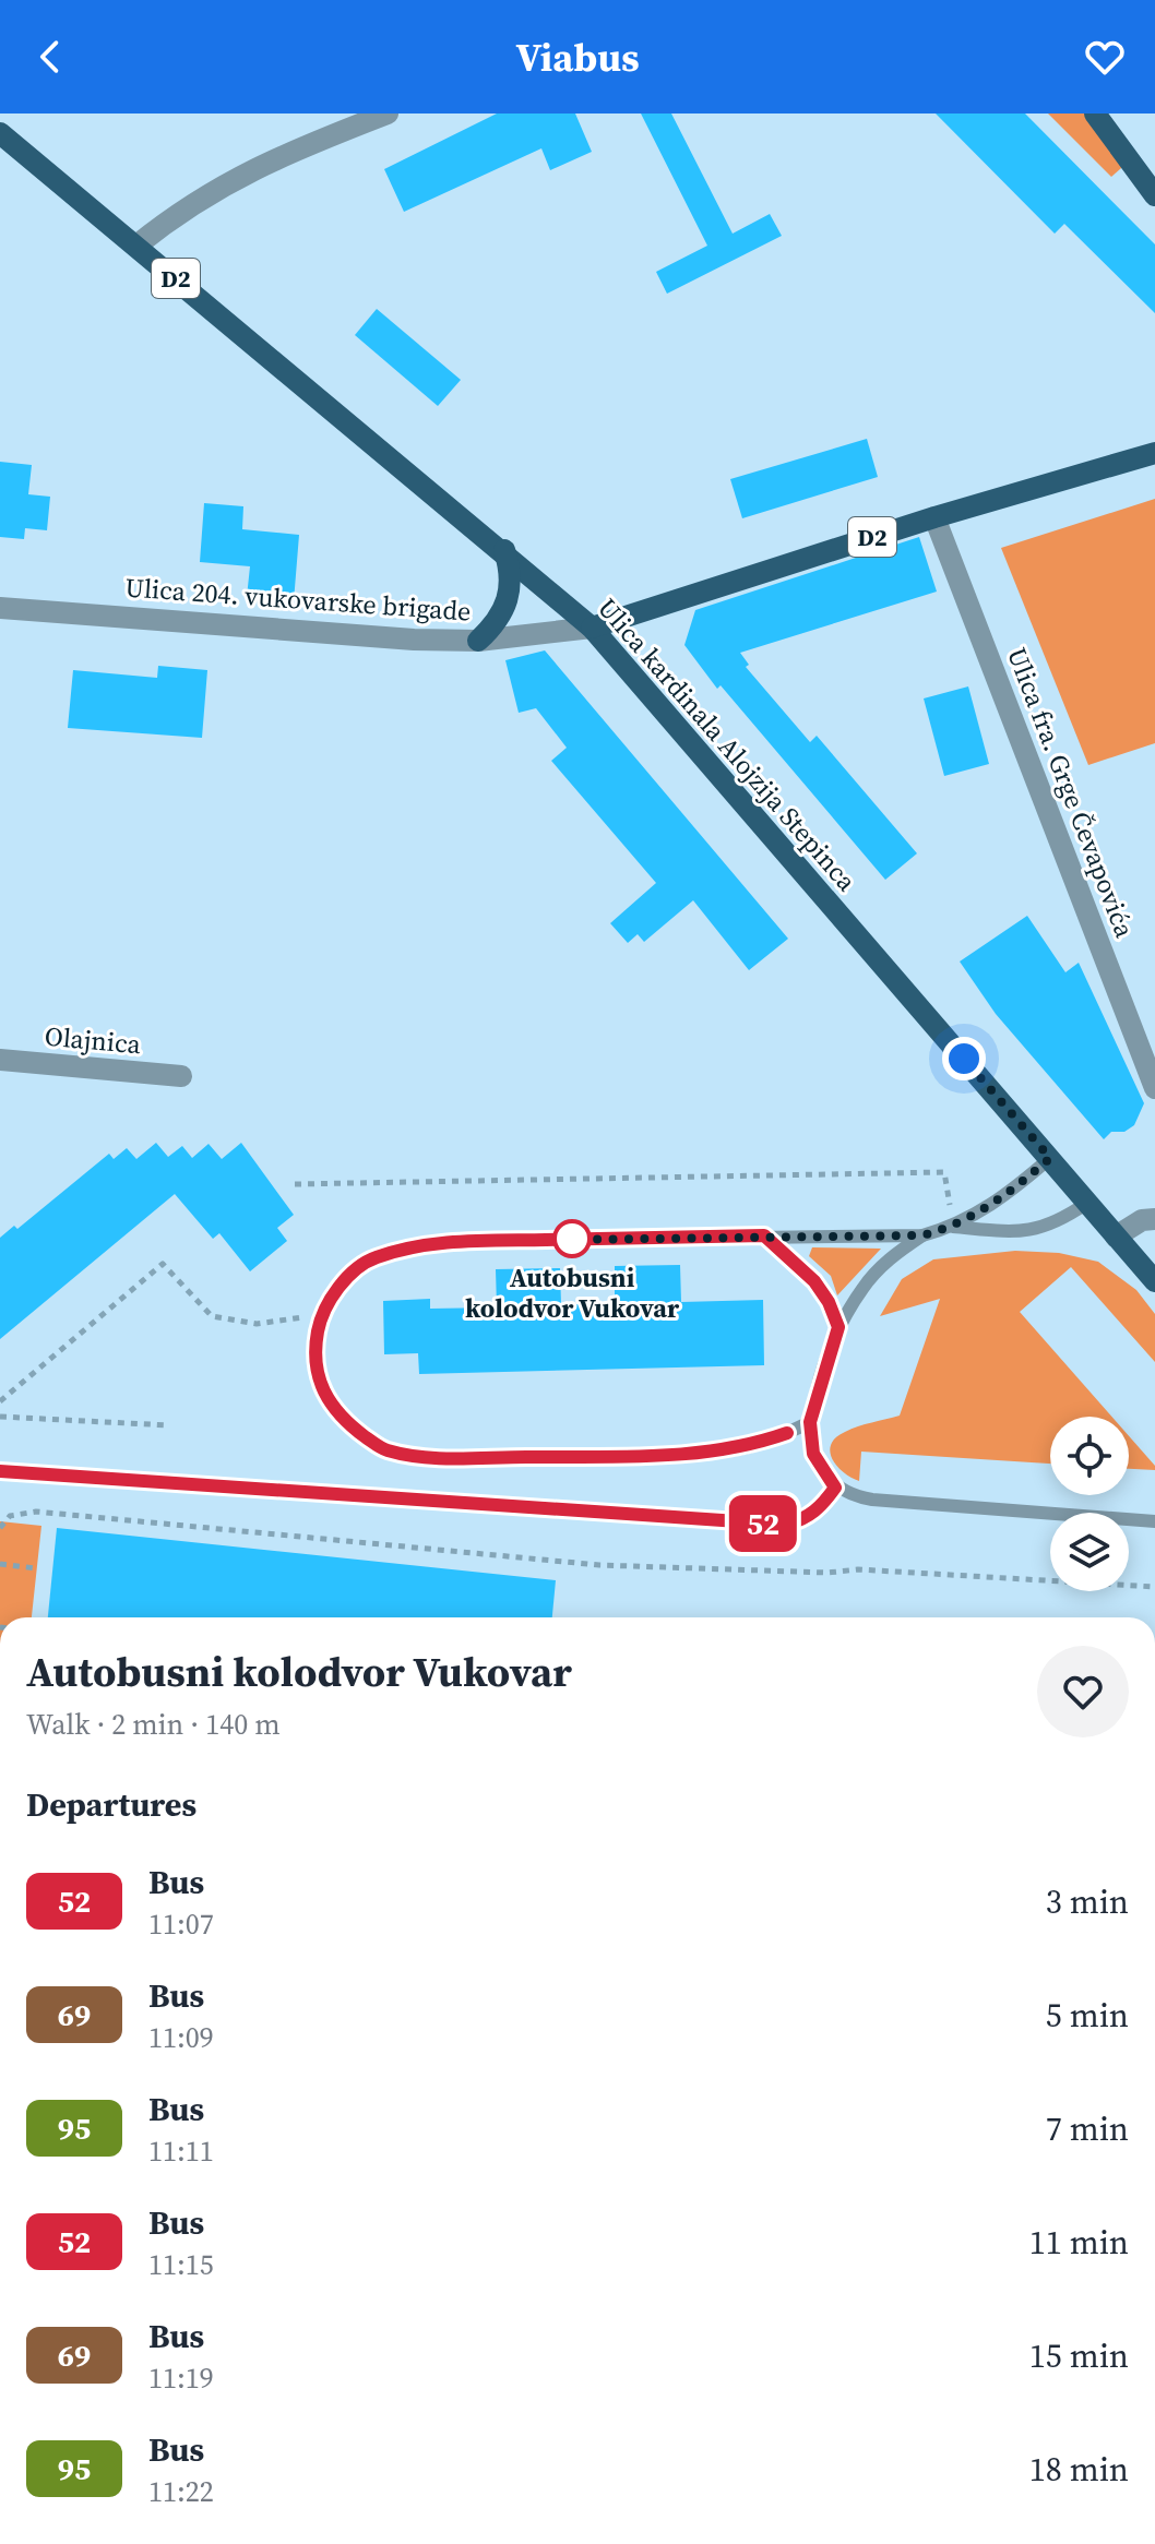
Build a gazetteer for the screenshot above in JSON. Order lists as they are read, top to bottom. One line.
{"streets":{"main road":["D2","Ulica kardinala Alojzija Stepinca"],"street":["Ulica 204. vukovarske brigade","Ulica fra. Grge Čevapovića","Olajnica"]},"crossings":[["D2","Ulica 204. vukovarske brigade"],["D2","Ulica kardinala Alojzija Stepinca"],["D2","Ulica fra. Grge Čevapovića"],["Ulica 204. vukovarske brigade","Ulica kardinala Alojzija Stepinca"]],"places":["Autobusni kolodvor Vukovar"],"lines":["bus line 52"],"page":{"header":"Viabus","on_map":"52","heading":[["Autobusni kolodvor Vukovar","Walk · 2 min · 140 m"],"Departures"],"list":[{"mark":"52","name":"Bus","note":"11:07","value":"3 min"},{"mark":"69","name":"Bus","note":"11:09","value":"5 min"},{"mark":"95","name":"Bus","note":"11:11","value":"7 min"},{"mark":"52","name":"Bus","note":"11:15","value":"11 min"},{"mark":"69","name":"Bus","note":"11:19","value":"15 min"},{"mark":"95","name":"Bus","note":"11:22","value":"18 min"}]}}
